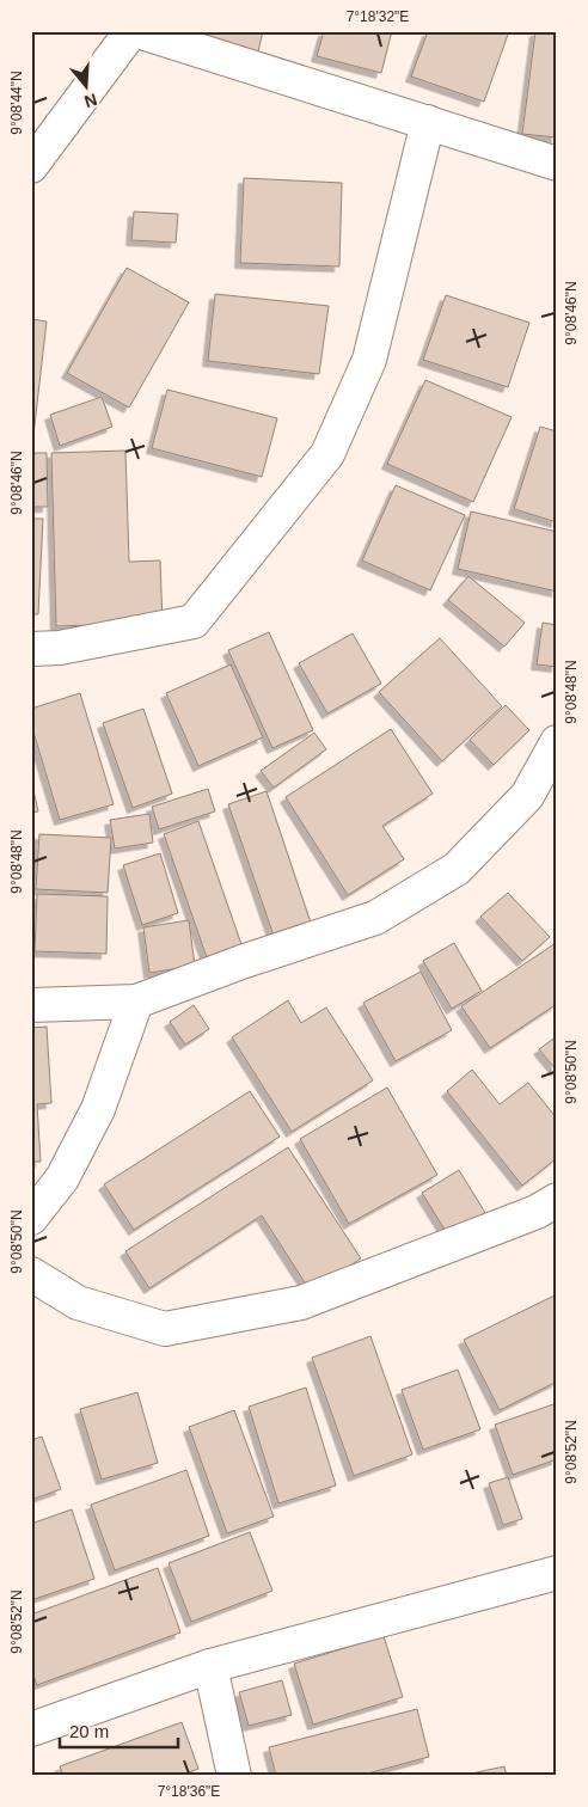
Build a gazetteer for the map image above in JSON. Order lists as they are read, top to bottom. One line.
{"scale_bar":"20 m","north":"bottom","coordinates":["7°18'32\"E","9°08'44\"N","9°08'46\"N","9°08'48\"N","9°08'50\"N","9°08'52\"N","7°18'36\"E"]}
